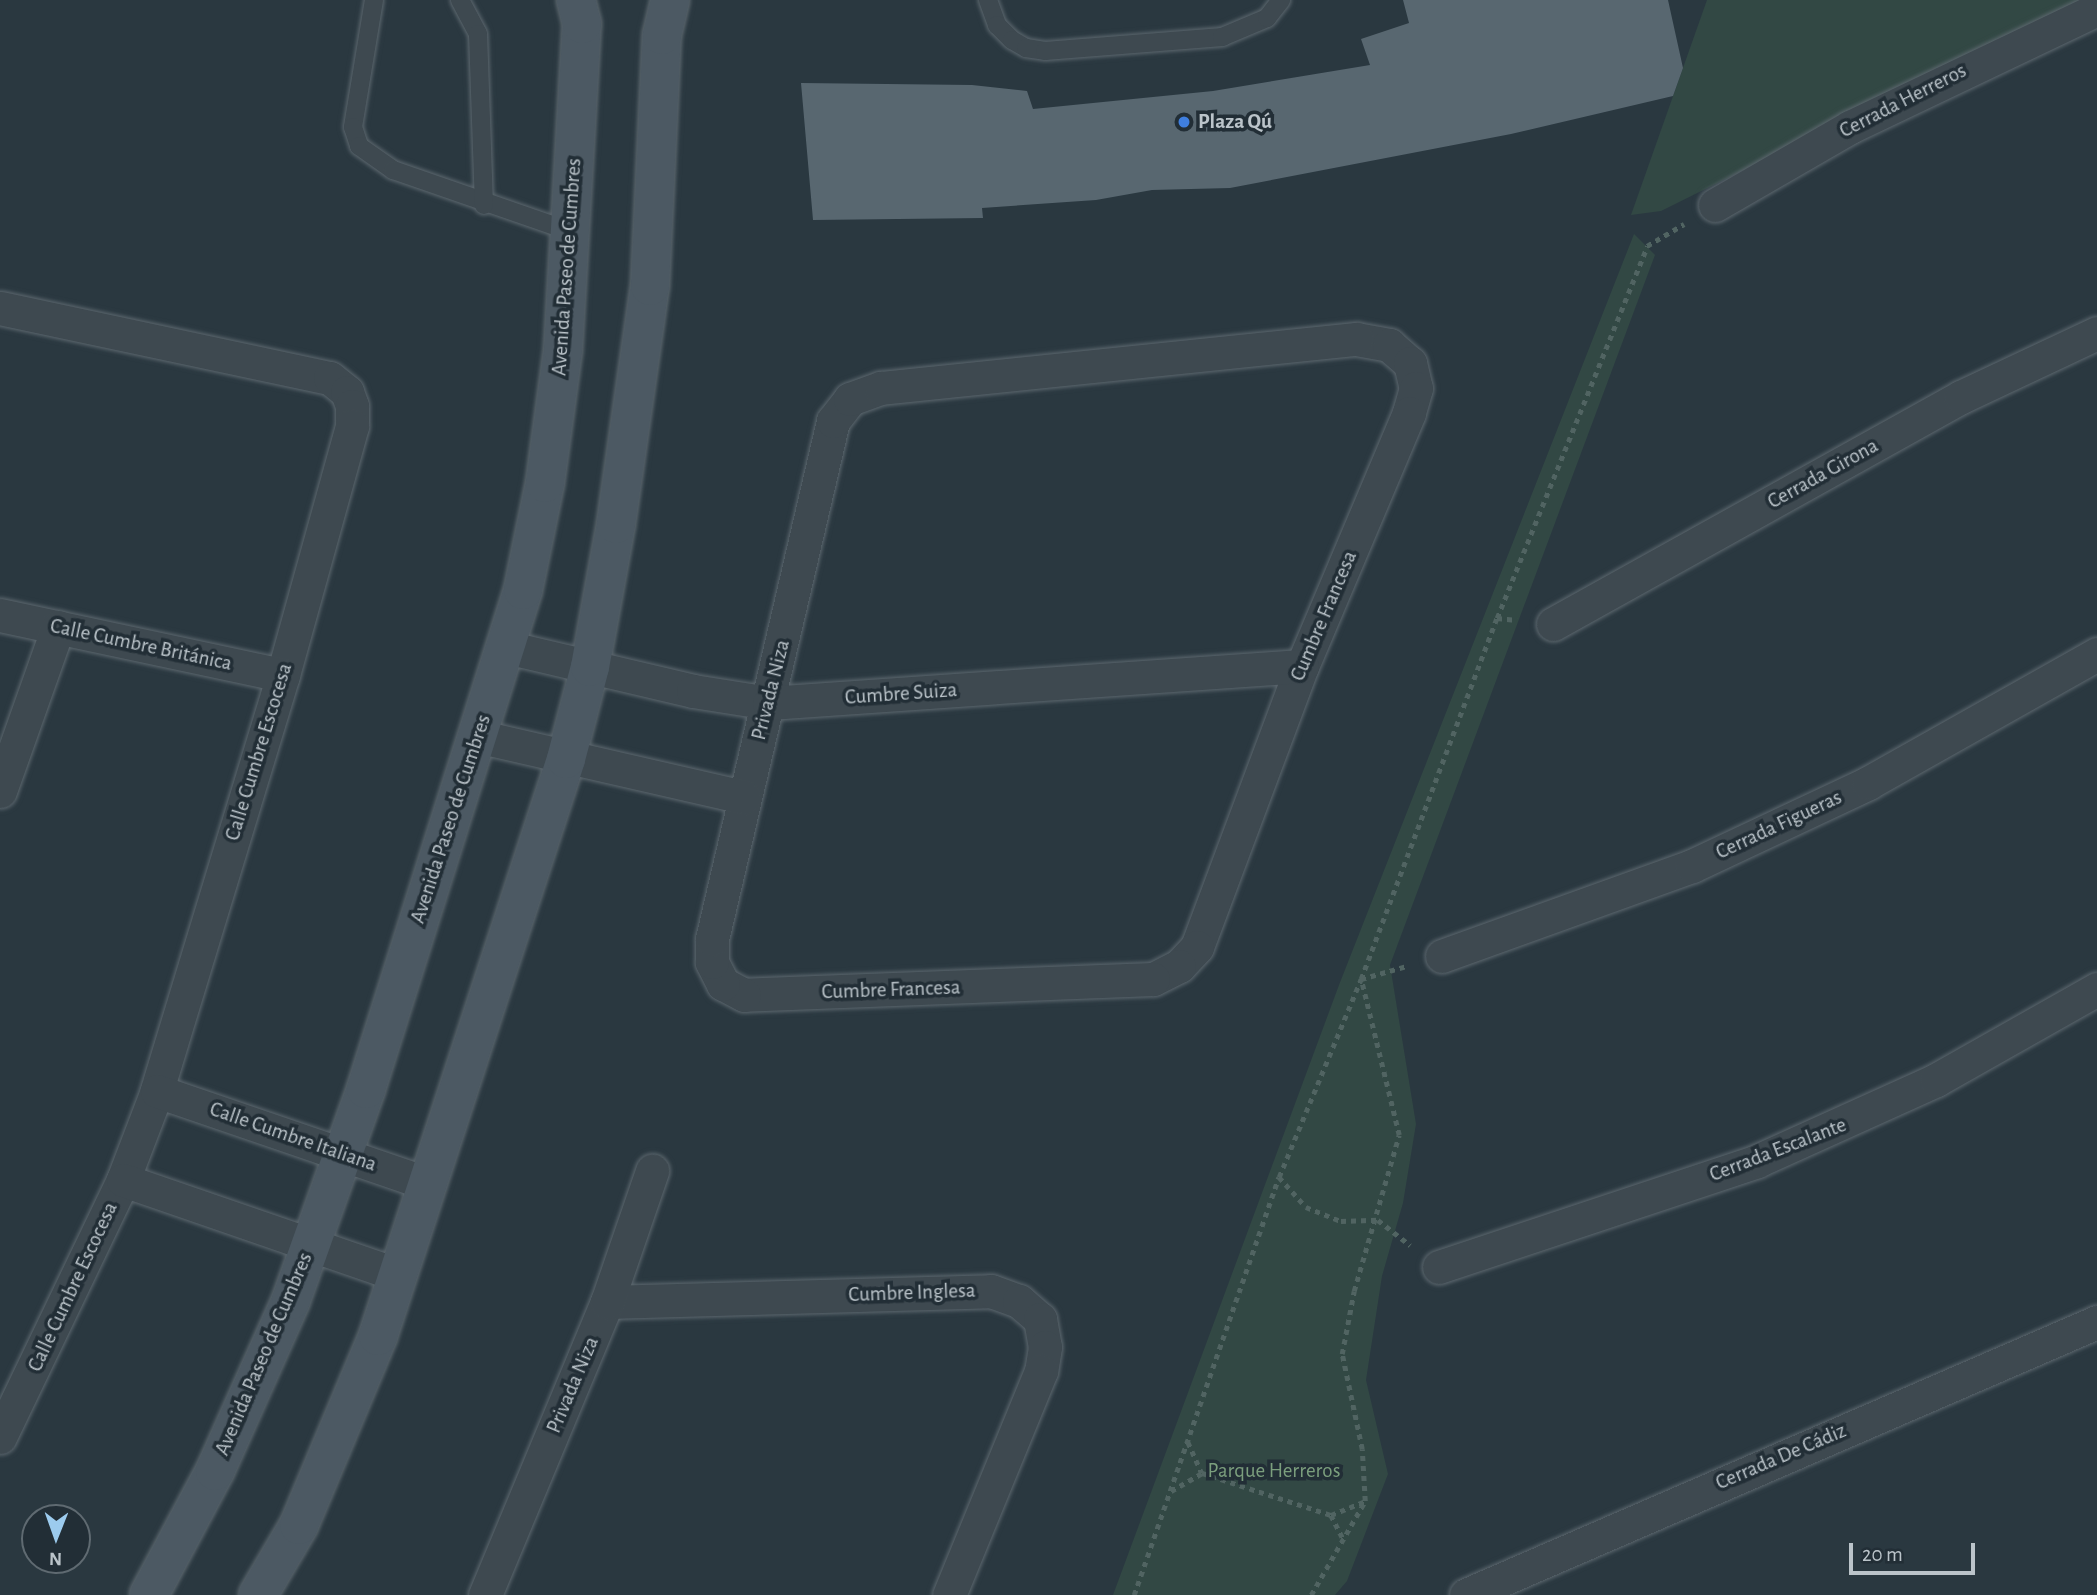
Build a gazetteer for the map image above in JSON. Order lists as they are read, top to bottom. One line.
{"streets":{"street":["Cerrada Herreros","Avenida Paseo de Cumbres","Cerrada Girona","Cumbre Francesa","Calle Cumbre Británica","Privada Niza","Cumbre Suiza","Calle Cumbre Escocesa","Cerrada Figueras","Calle Cumbre Italiana","Cerrada Escalante","Cumbre Inglesa","Cerrada De Cádiz"]},"crossings":[["Avenida Paseo de Cumbres","Cumbre Suiza"],["Avenida Paseo de Cumbres","Calle Cumbre Italiana"],["Cumbre Francesa","Privada Niza"],["Cumbre Francesa","Cumbre Suiza"],["Calle Cumbre Británica","Calle Cumbre Escocesa"],["Privada Niza","Cumbre Suiza"],["Privada Niza","Cumbre Inglesa"],["Calle Cumbre Escocesa","Calle Cumbre Italiana"]],"parks":["Parque Herreros"],"places":["Plaza Qú"],"scale_bar":"20 m","north":"bottom"}
